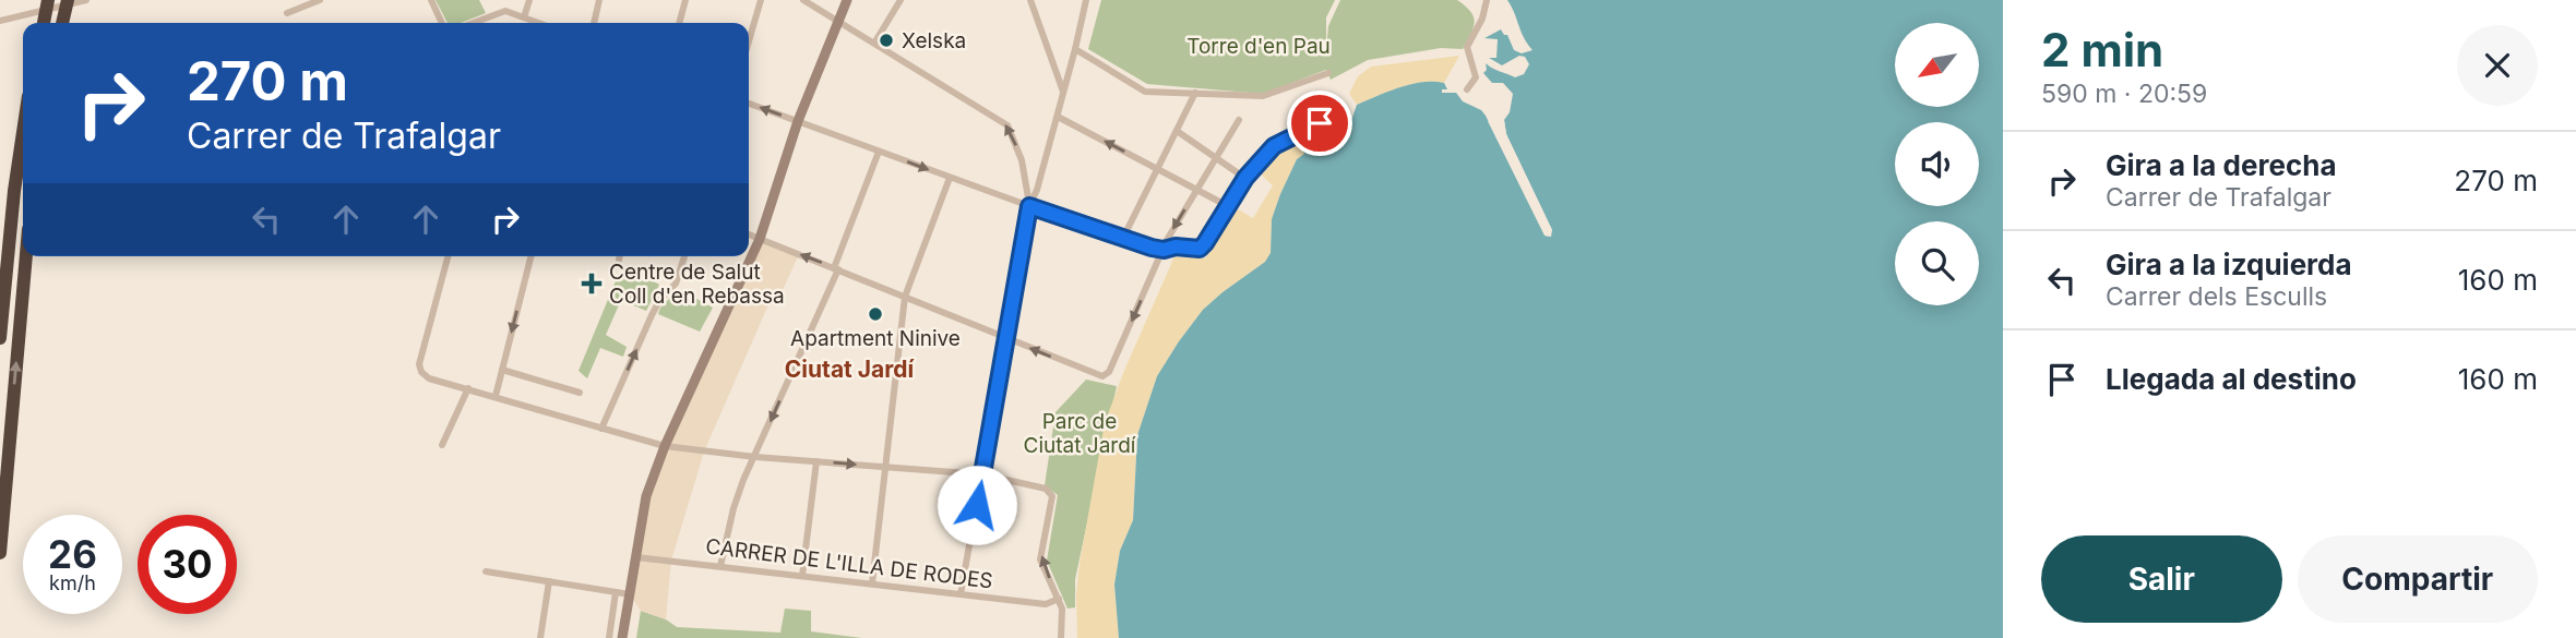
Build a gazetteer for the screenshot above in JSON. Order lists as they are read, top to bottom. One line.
{"streets":{"street":["CARRER DE L'ILLA DE RODES"]},"districts":["Ciutat Jardí"],"parks":["Torre d'en Pau","Parc de Ciutat Jardí"],"places":{"other":["Xelska","Apartment Ninive"],"health":["Centre de Salut Coll d'en Rebassa"]},"north":"bottom left","page":{"heading":["2 min","590 m · 20:59"],"turn":["270 m","Carrer de Trafalgar"],"list":[{"name":"Gira a la derecha","note":"Carrer de Trafalgar","value":"270 m"},{"name":"Gira a la izquierda","note":"Carrer dels Esculls","value":"160 m"},{"name":"Llegada al destino","value":"160 m"}],"speed":"26 km/h","limit":"30","buttons":["Salir","Compartir"]}}
